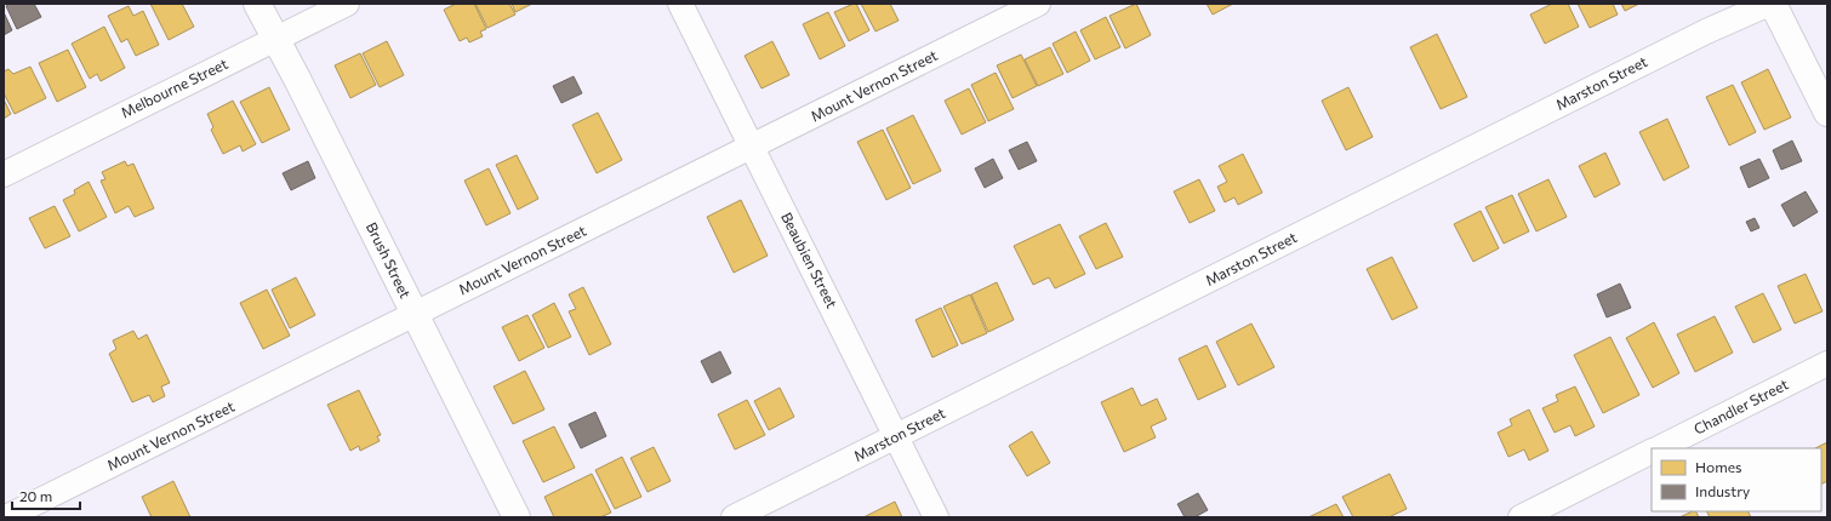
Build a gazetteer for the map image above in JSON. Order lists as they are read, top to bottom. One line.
{"streets":{"street":["Marston Street","Mount Vernon Street","Melbourne Street","Brush Street","Beaubien Street","Chandler Street"]},"crossings":[["Marston Street","Beaubien Street"],["Mount Vernon Street","Brush Street"],["Mount Vernon Street","Beaubien Street"],["Melbourne Street","Brush Street"]],"legend":["Homes","Industry"],"scale_bar":"20 m"}
